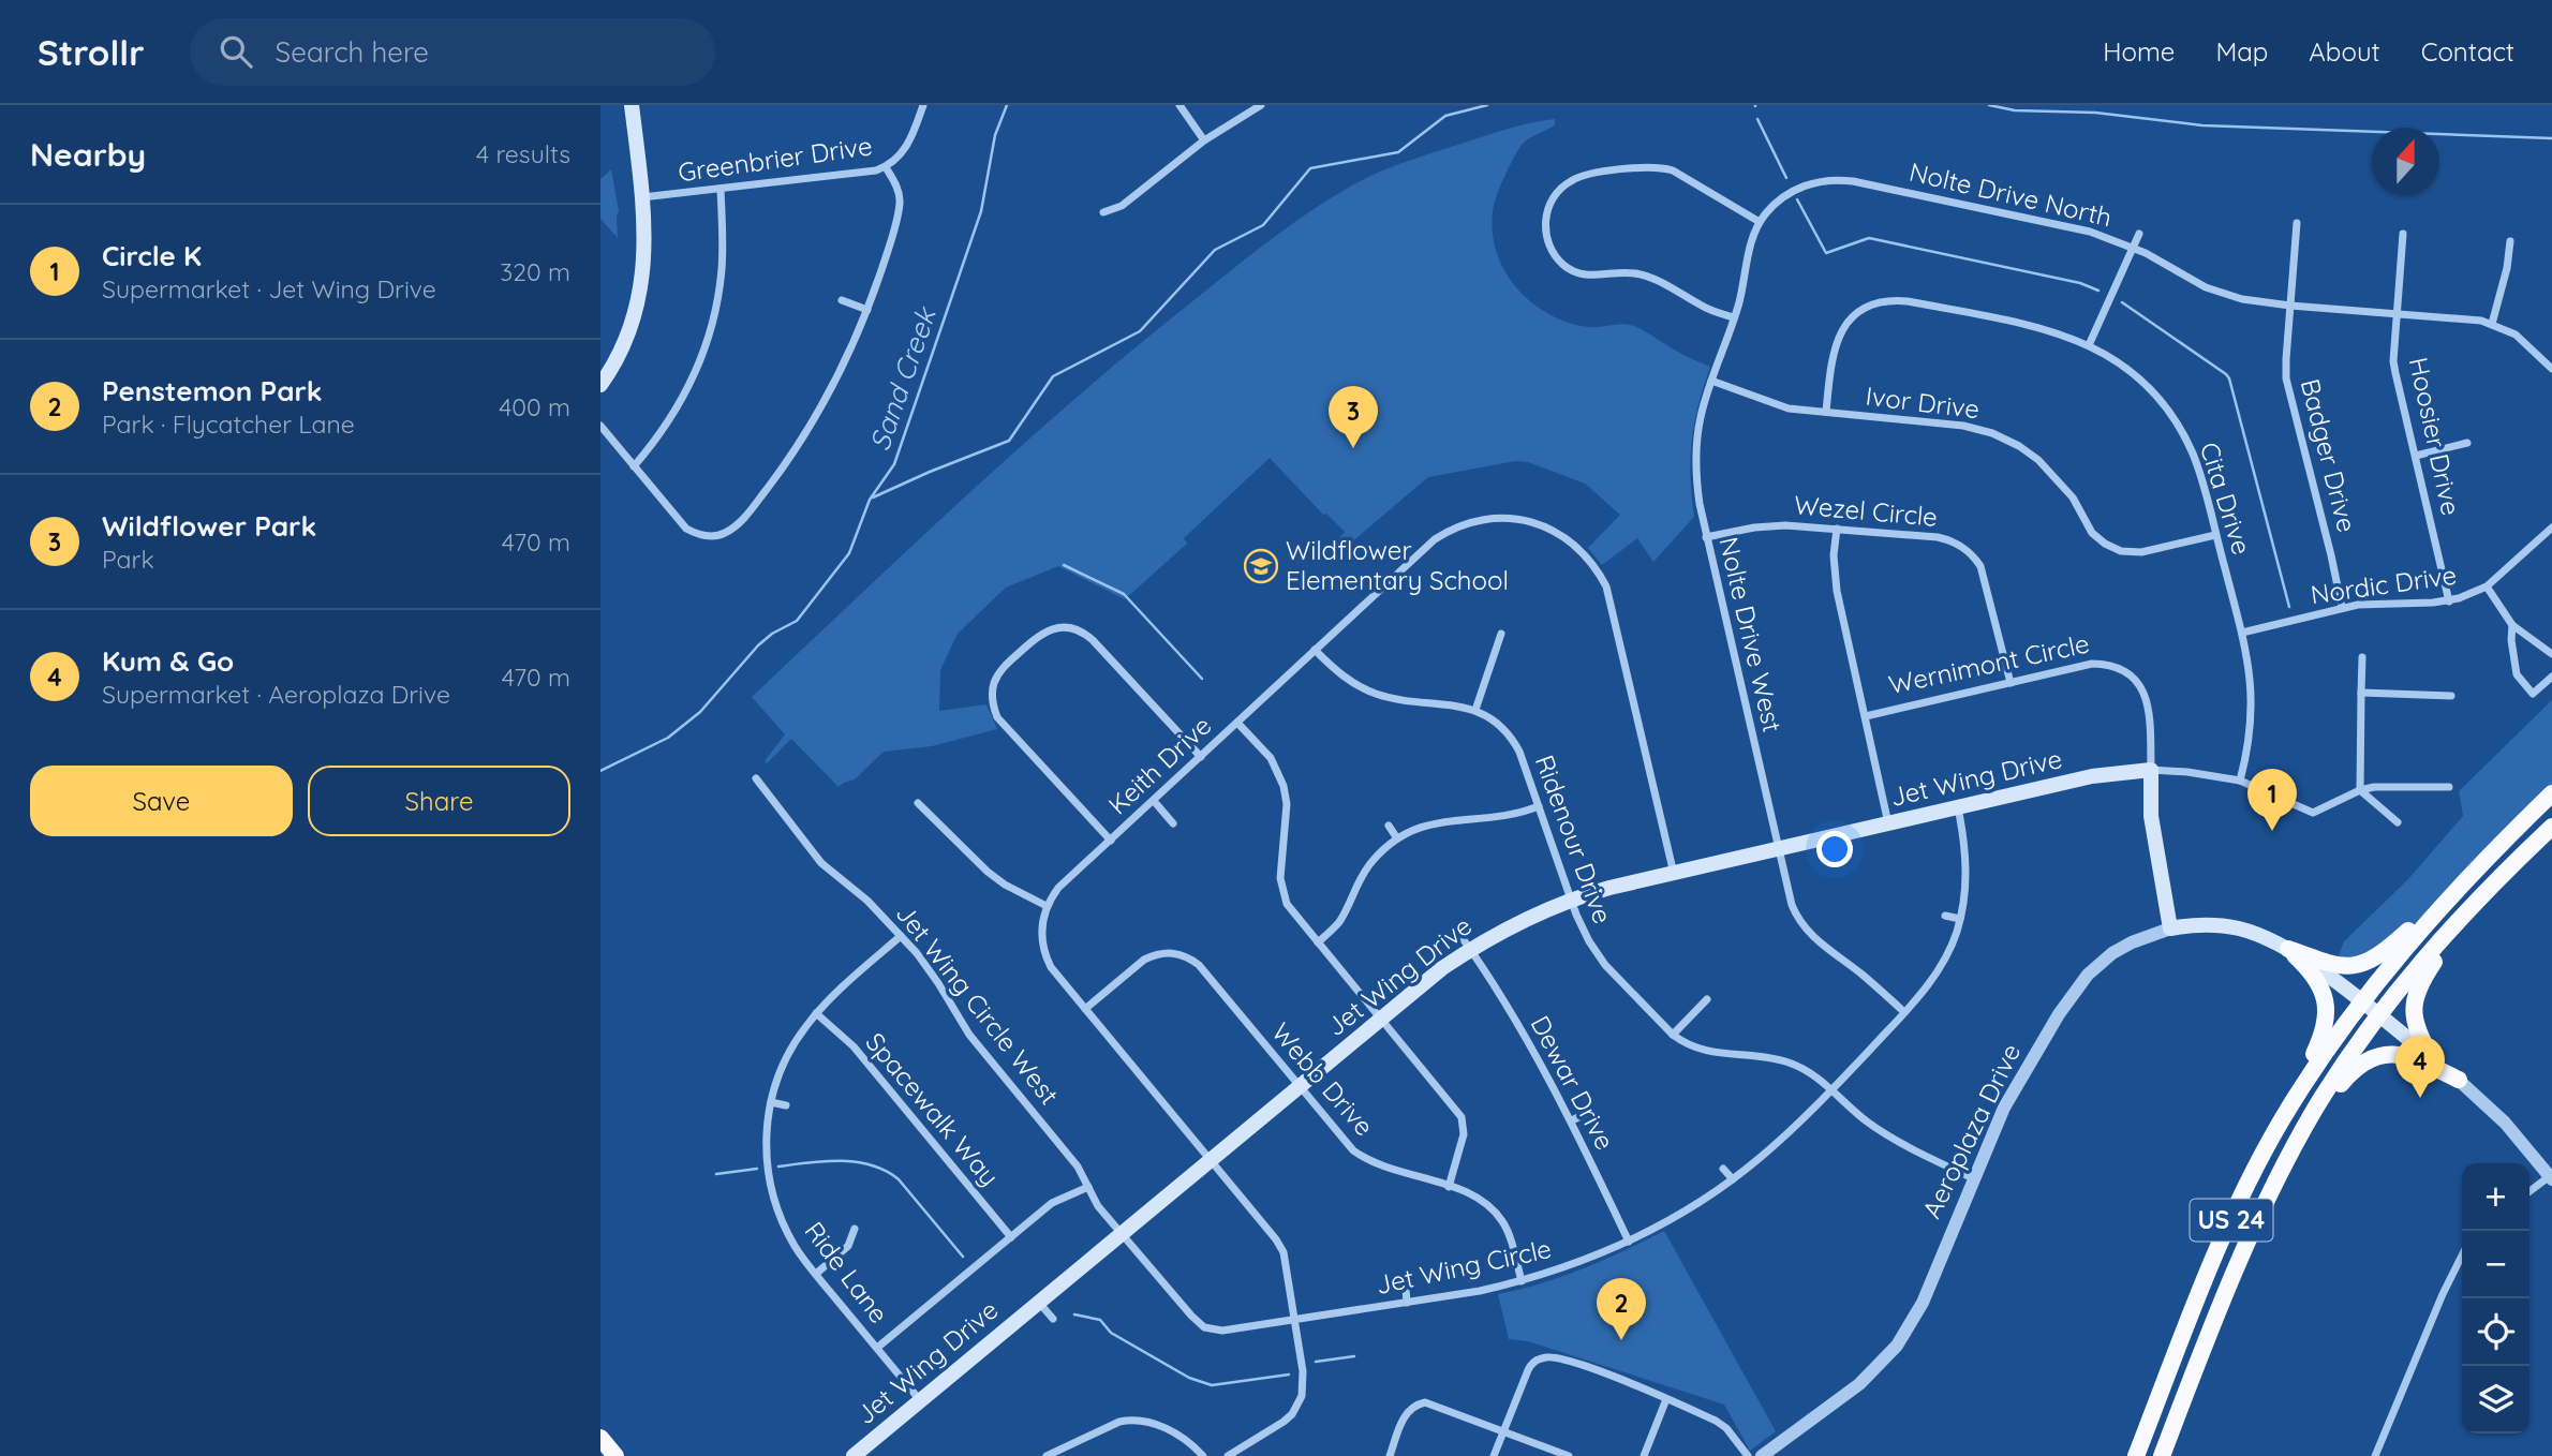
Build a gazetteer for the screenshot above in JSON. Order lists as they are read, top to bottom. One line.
{"streets":{"highway":["US 24"],"main road":["Wernimont Circle","Jet Wing Drive","Aeroplaza Drive"],"street":["Greenbrier Drive","Nolte Drive North","Ivor Drive","Hoosier Drive","Badger Drive","Cita Drive","Wezel Circle","Nordic Drive","Nolte Drive West","Keith Drive","Ridenour Drive","Jet Wing Circle West","Webb Drive","Dewar Drive","Spacewalk Way","Jet Wing Circle","Ride Lane"]},"crossings":[["Nolte Drive North","Hoosier Drive"],["Nolte Drive North","Badger Drive"],["Nolte Drive North","Nolte Drive West"],["Ivor Drive","Cita Drive"],["Ivor Drive","Nolte Drive West"],["Hoosier Drive","Nordic Drive"],["Badger Drive","Nordic Drive"],["Cita Drive","Nordic Drive"],["Cita Drive","Jet Wing Drive"],["Wezel Circle","Nolte Drive West"],["Wezel Circle","Wernimont Circle"],["Nolte Drive West","Jet Wing Drive"],["Nolte Drive West","Jet Wing Circle"],["Wernimont Circle","Jet Wing Drive"],["Wernimont Circle","Aeroplaza Drive"],["Keith Drive","Jet Wing Drive"],["Keith Drive","Ridenour Drive"],["Jet Wing Drive","Ridenour Drive"],["Jet Wing Drive","Jet Wing Circle West"],["Jet Wing Drive","Webb Drive"],["Jet Wing Drive","Dewar Drive"],["Jet Wing Drive","Jet Wing Circle"],["Jet Wing Drive","Ride Lane"],["Ridenour Drive","Aeroplaza Drive"],["Ridenour Drive","Jet Wing Circle"],["Jet Wing Circle West","Jet Wing Circle"],["Jet Wing Circle West","Ride Lane"],["Webb Drive","Jet Wing Circle"],["Dewar Drive","Jet Wing Circle"],["Spacewalk Way","Ride Lane"],["Aeroplaza Drive","US 24"]],"water":["Sand Creek"],"places":{"school or university":["Wildflower Elementary School"]},"north":"top","page":{"header":"Strollr","search":"Search here","nav":["Home","Map","About","Contact"],"heading":["Nearby","4 results"],"list":[{"mark":"1","name":"Circle K","note":"Supermarket · Jet Wing Drive","value":"320 m"},{"mark":"2","name":"Penstemon Park","note":"Park · Flycatcher Lane","value":"400 m"},{"mark":"3","name":"Wildflower Park","note":"Park","value":"470 m"},{"mark":"4","name":"Kum & Go","note":"Supermarket · Aeroplaza Drive","value":"470 m"}],"pins":["3","1","4","2"],"buttons":["Save","Share"],"map_buttons":["+","−"]}}
